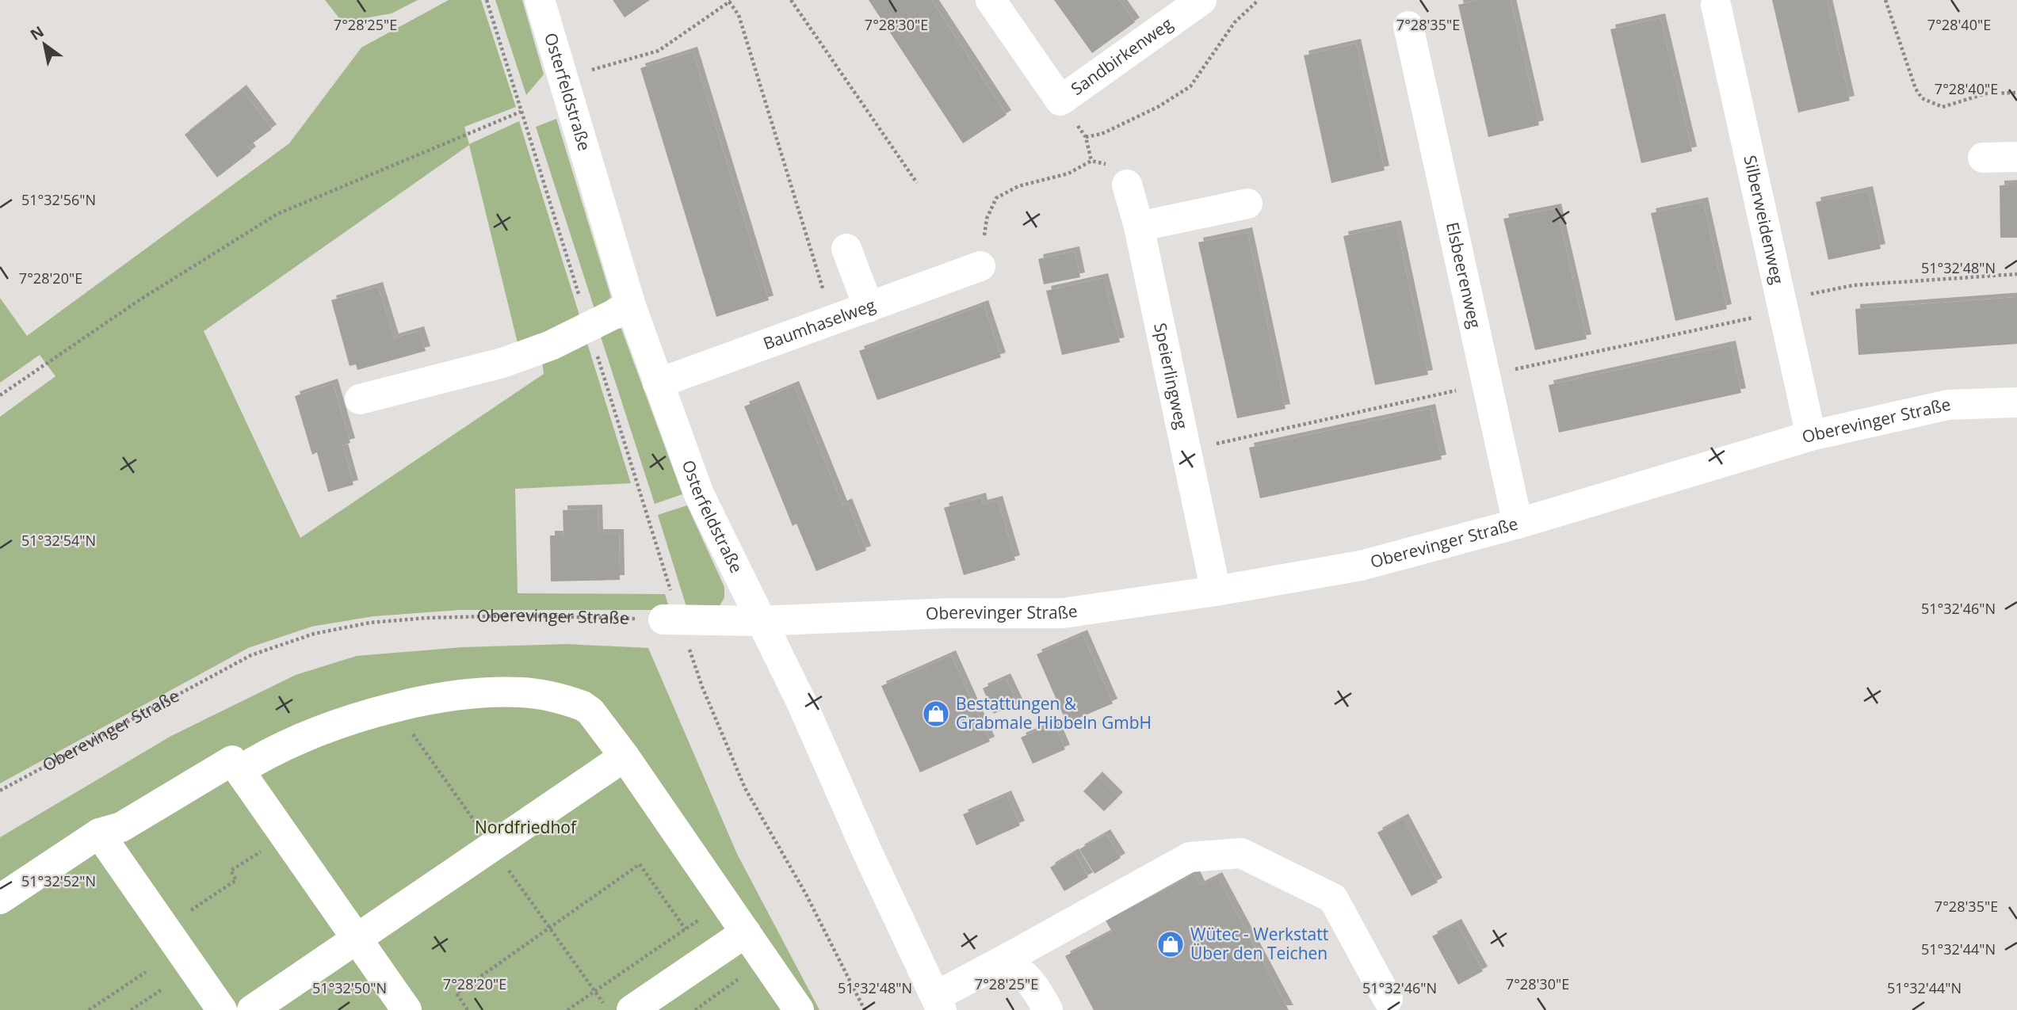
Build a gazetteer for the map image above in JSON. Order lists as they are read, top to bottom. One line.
{"streets":{"street":["Sandbirkenweg","Osterfeldstraße","Silberweidenweg","Elsbeerenweg","Baumhaselweg","Speierlingweg","Oberevinger Straße"]},"crossings":[["Osterfeldstraße","Baumhaselweg"],["Osterfeldstraße","Oberevinger Straße"],["Silberweidenweg","Oberevinger Straße"],["Elsbeerenweg","Oberevinger Straße"],["Speierlingweg","Oberevinger Straße"]],"parks":["Nordfriedhof"],"places":{"shop":["Bestattungen & Grabmale Hibbeln GmbH","Wütec - Werkstatt Über den Teichen"]},"north":"top left","coordinates":["7°28'25\"E","7°28'30\"E","7°28'35\"E","7°28'40\"E","51°32'56\"N","51°32'48\"N","7°28'20\"E","51°32'54\"N","51°32'46\"N","51°32'52\"N","51°32'44\"N","51°32'50\"N"]}
